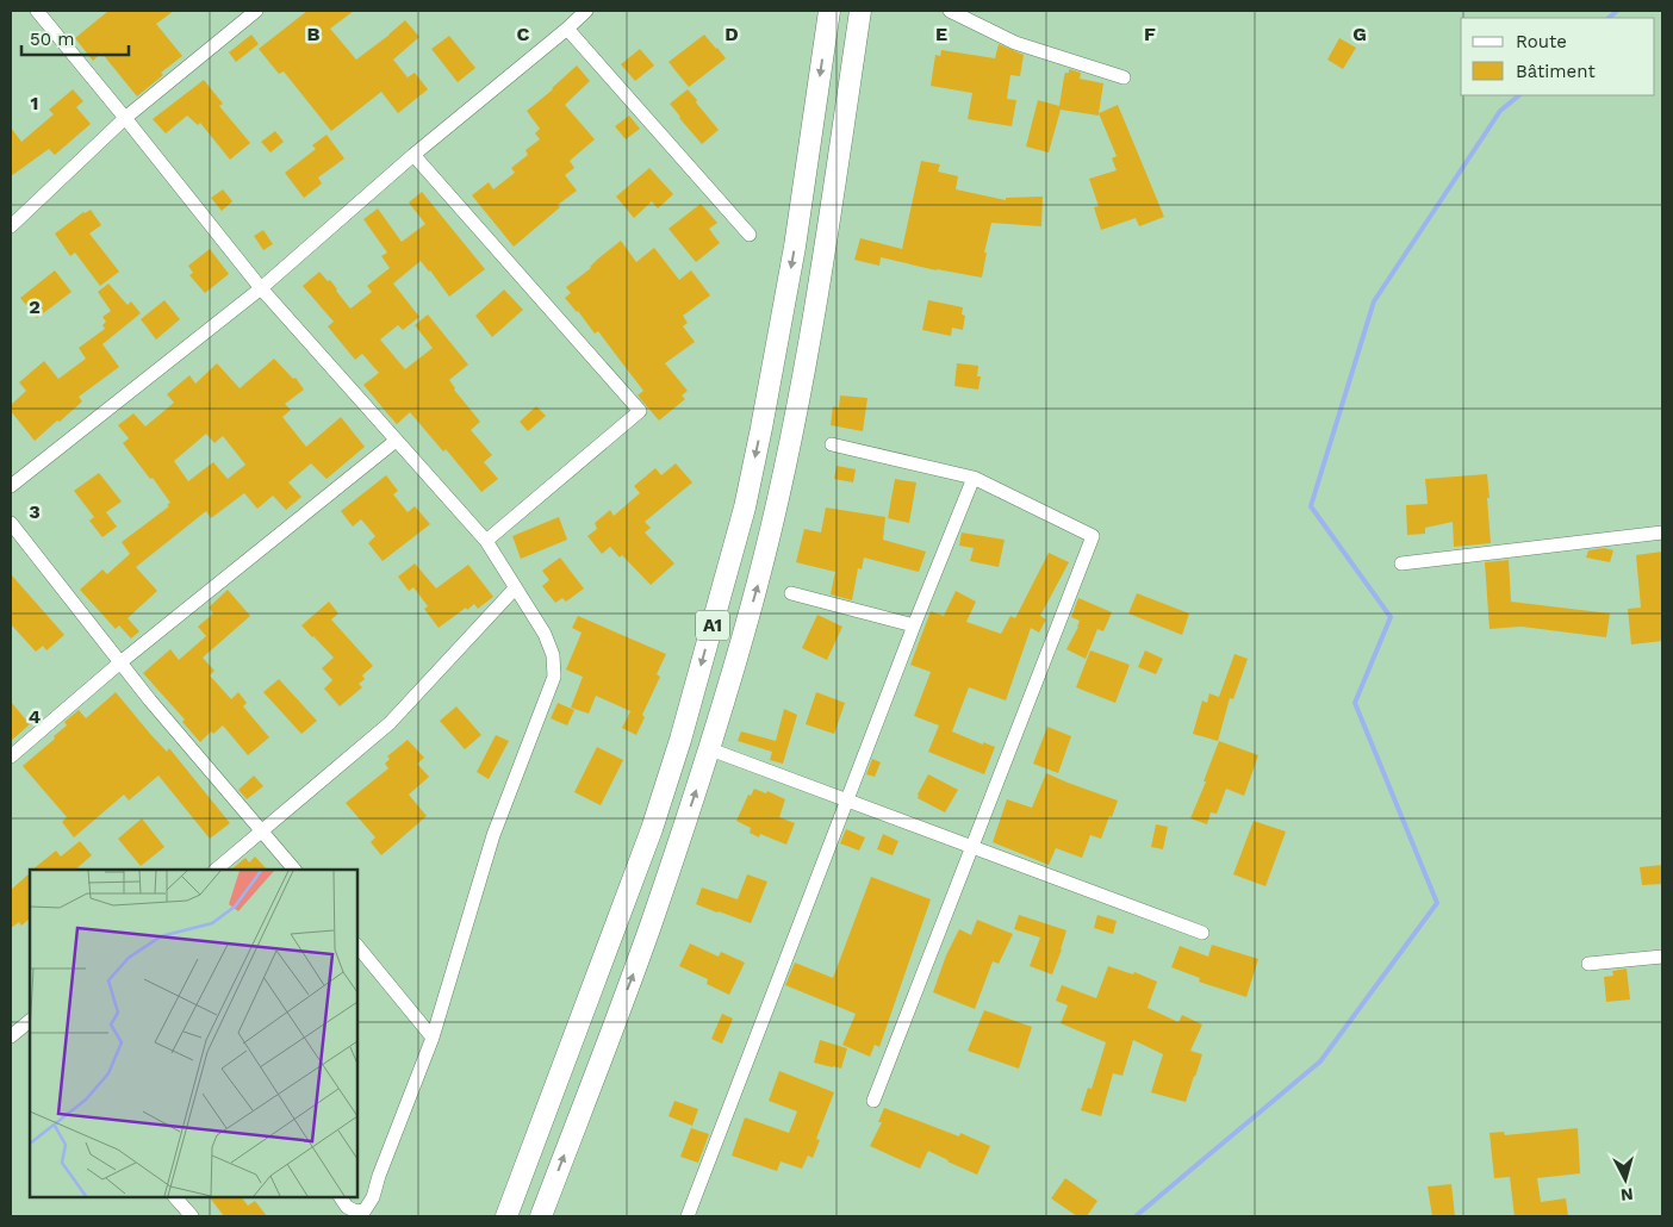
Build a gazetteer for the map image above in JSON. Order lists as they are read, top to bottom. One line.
{"streets":{"main road":["A1"]},"legend":["Route","Bâtiment"],"scale_bar":"50 m","north":"bottom","grid":{"columns":["B","C","D","E","F","G"],"rows":["1","2","3","4"]}}
